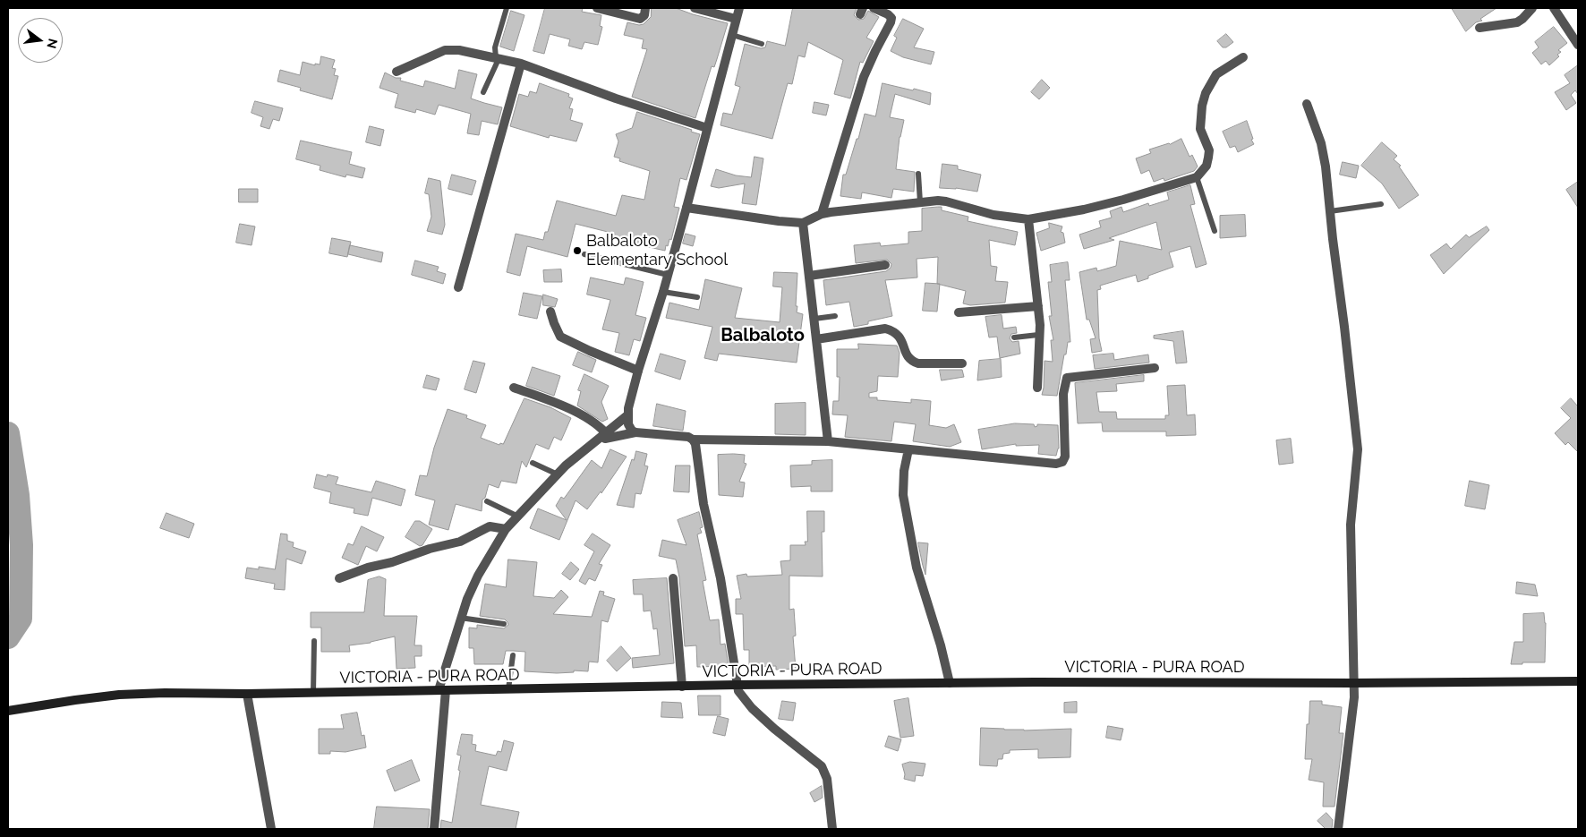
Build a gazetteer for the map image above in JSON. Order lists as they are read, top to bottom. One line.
{"streets":{"main road":["VICTORIA - PURA ROAD"]},"districts":["Balbaloto"],"places":["Balbaloto Elementary School"],"north":"right"}
